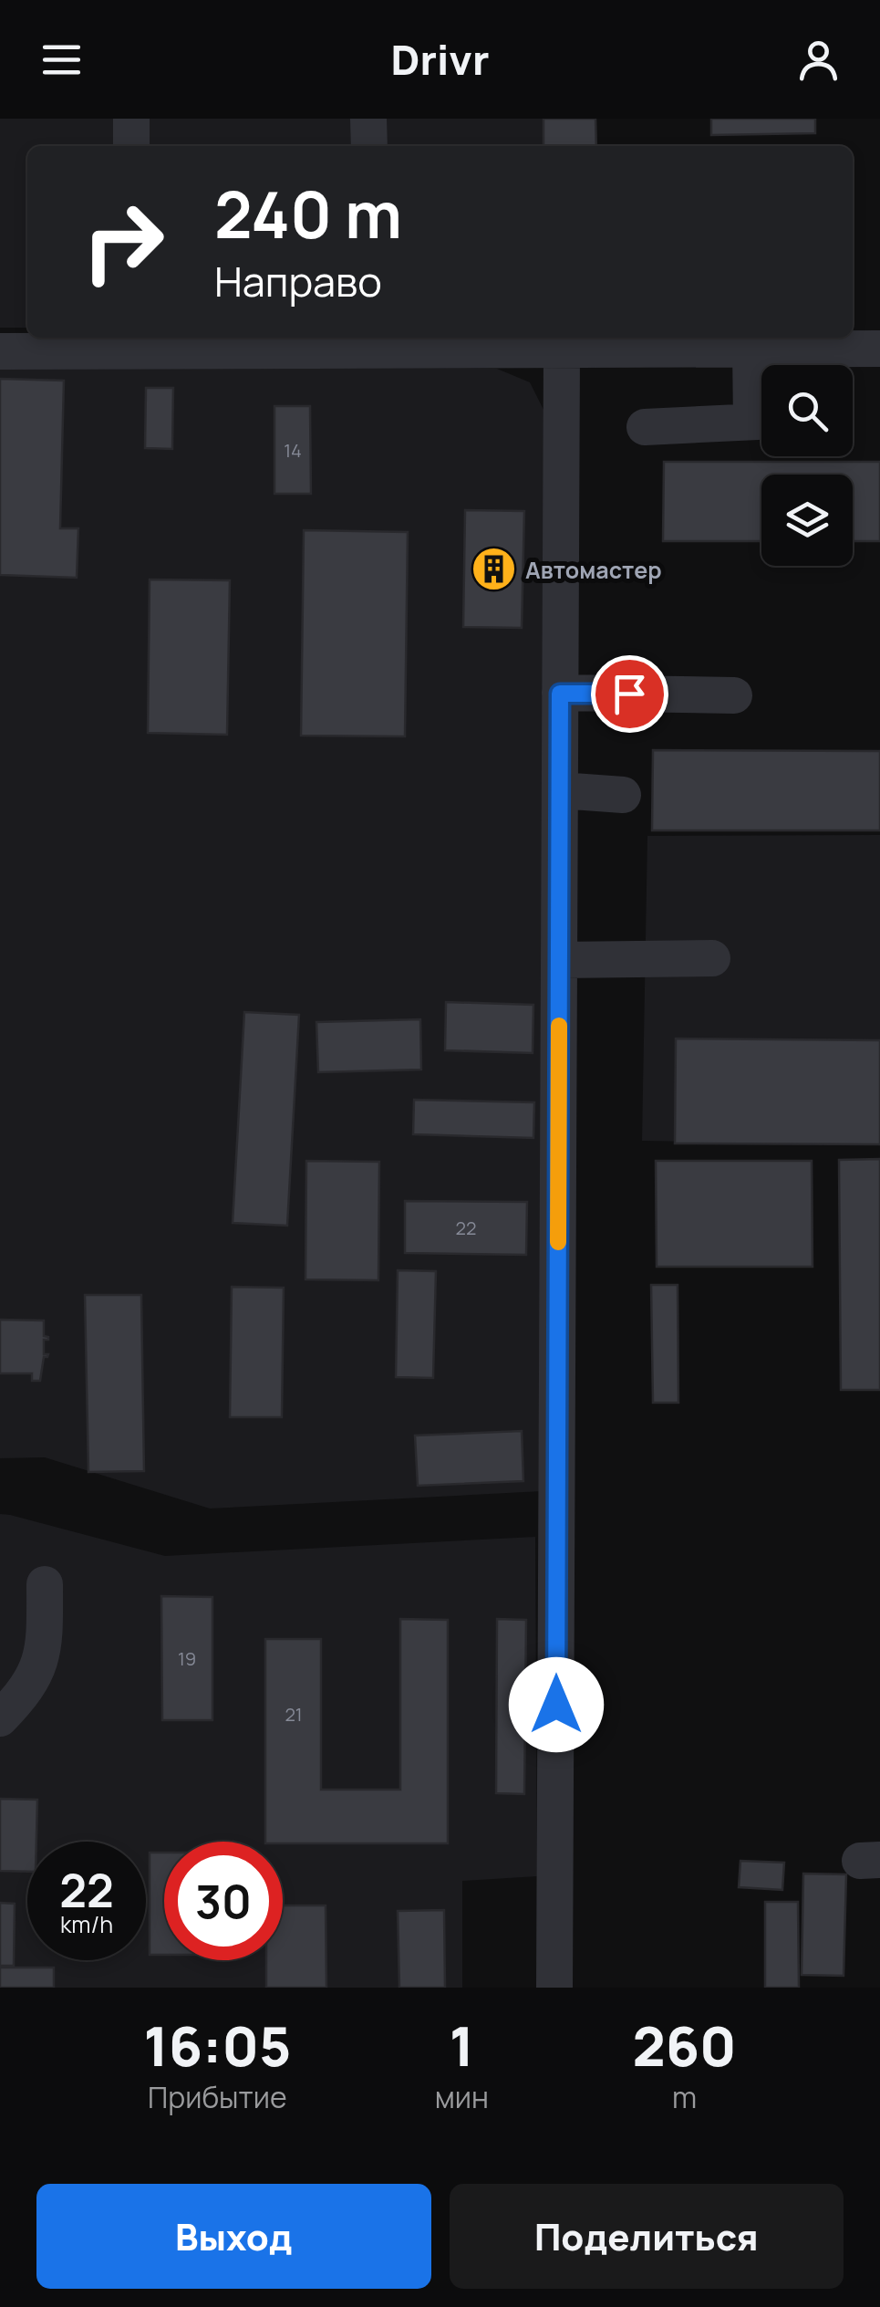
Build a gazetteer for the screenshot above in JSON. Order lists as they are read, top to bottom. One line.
{"places":{"building":["Автомастер"]},"house_numbers":["14","22","19","21"],"page":{"header":"Drivr","turn":["240 m","Направо"],"speed":"22 km/h","limit":"30","eta":["16:05","Прибытие","1","мин","260","m"],"buttons":["Выход","Поделиться"]}}
